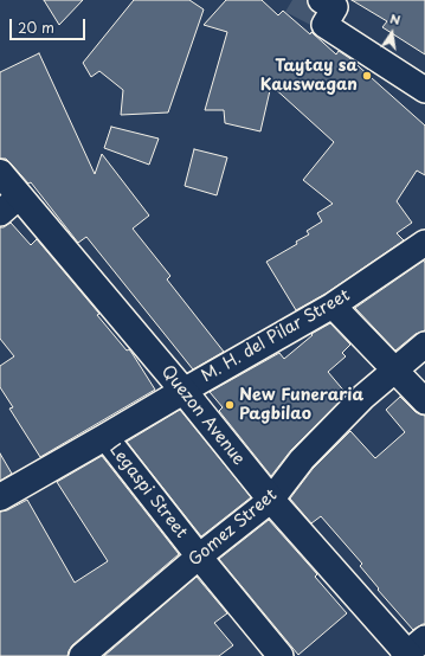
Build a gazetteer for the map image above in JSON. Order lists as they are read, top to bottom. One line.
{"streets":{"main road":["M. H. del Pilar Street","Quezon Avenue"],"street":["Legaspi Street","Gomez Street"]},"crossings":[["M. H. del Pilar Street","Quezon Avenue"],["M. H. del Pilar Street","Legaspi Street"],["Quezon Avenue","Gomez Street"],["Legaspi Street","Gomez Street"]],"places":["Taytay sa Kauswagan","New Funeraria Pagbilao"],"scale_bar":"20 m","north":"top"}
